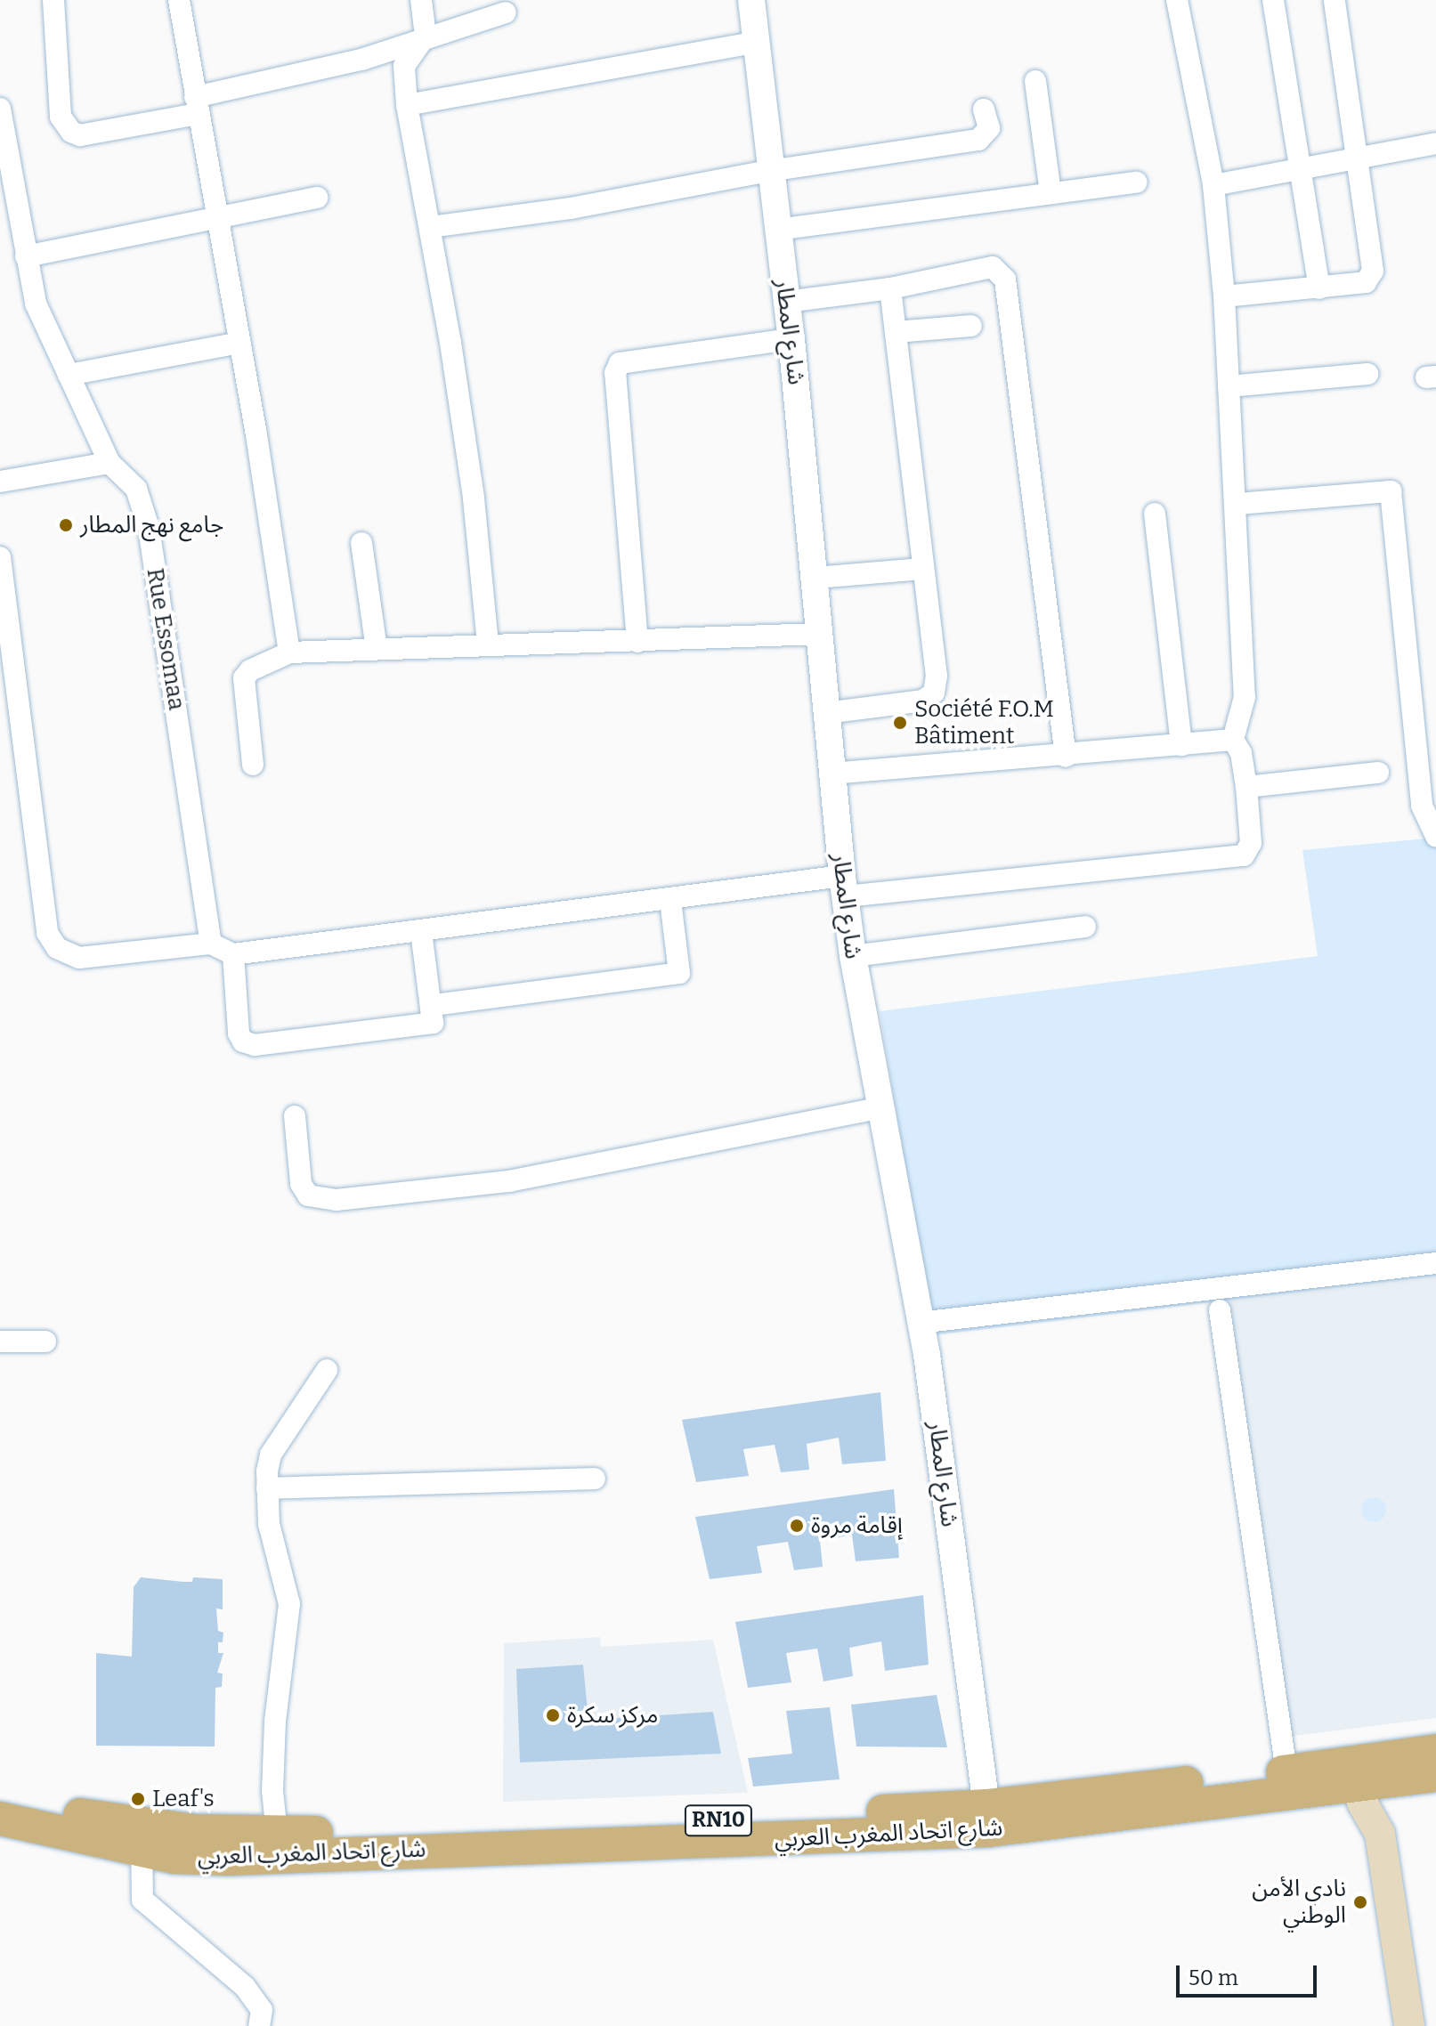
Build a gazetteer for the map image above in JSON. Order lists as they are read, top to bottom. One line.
{"streets":{"main road":["RN10","شارع اتحاد المغرب العربي"],"street":["شارع المطار","Rue Essomaa"]},"crossings":[["شارع المطار","شارع اتحاد المغرب العربي"]],"places":["جامع نهج المطار","Société F.O.M Bâtiment","إقامة مروة","مركز سكرة","Leaf's","نادي الأمن الوطني"],"scale_bar":"50 m"}
